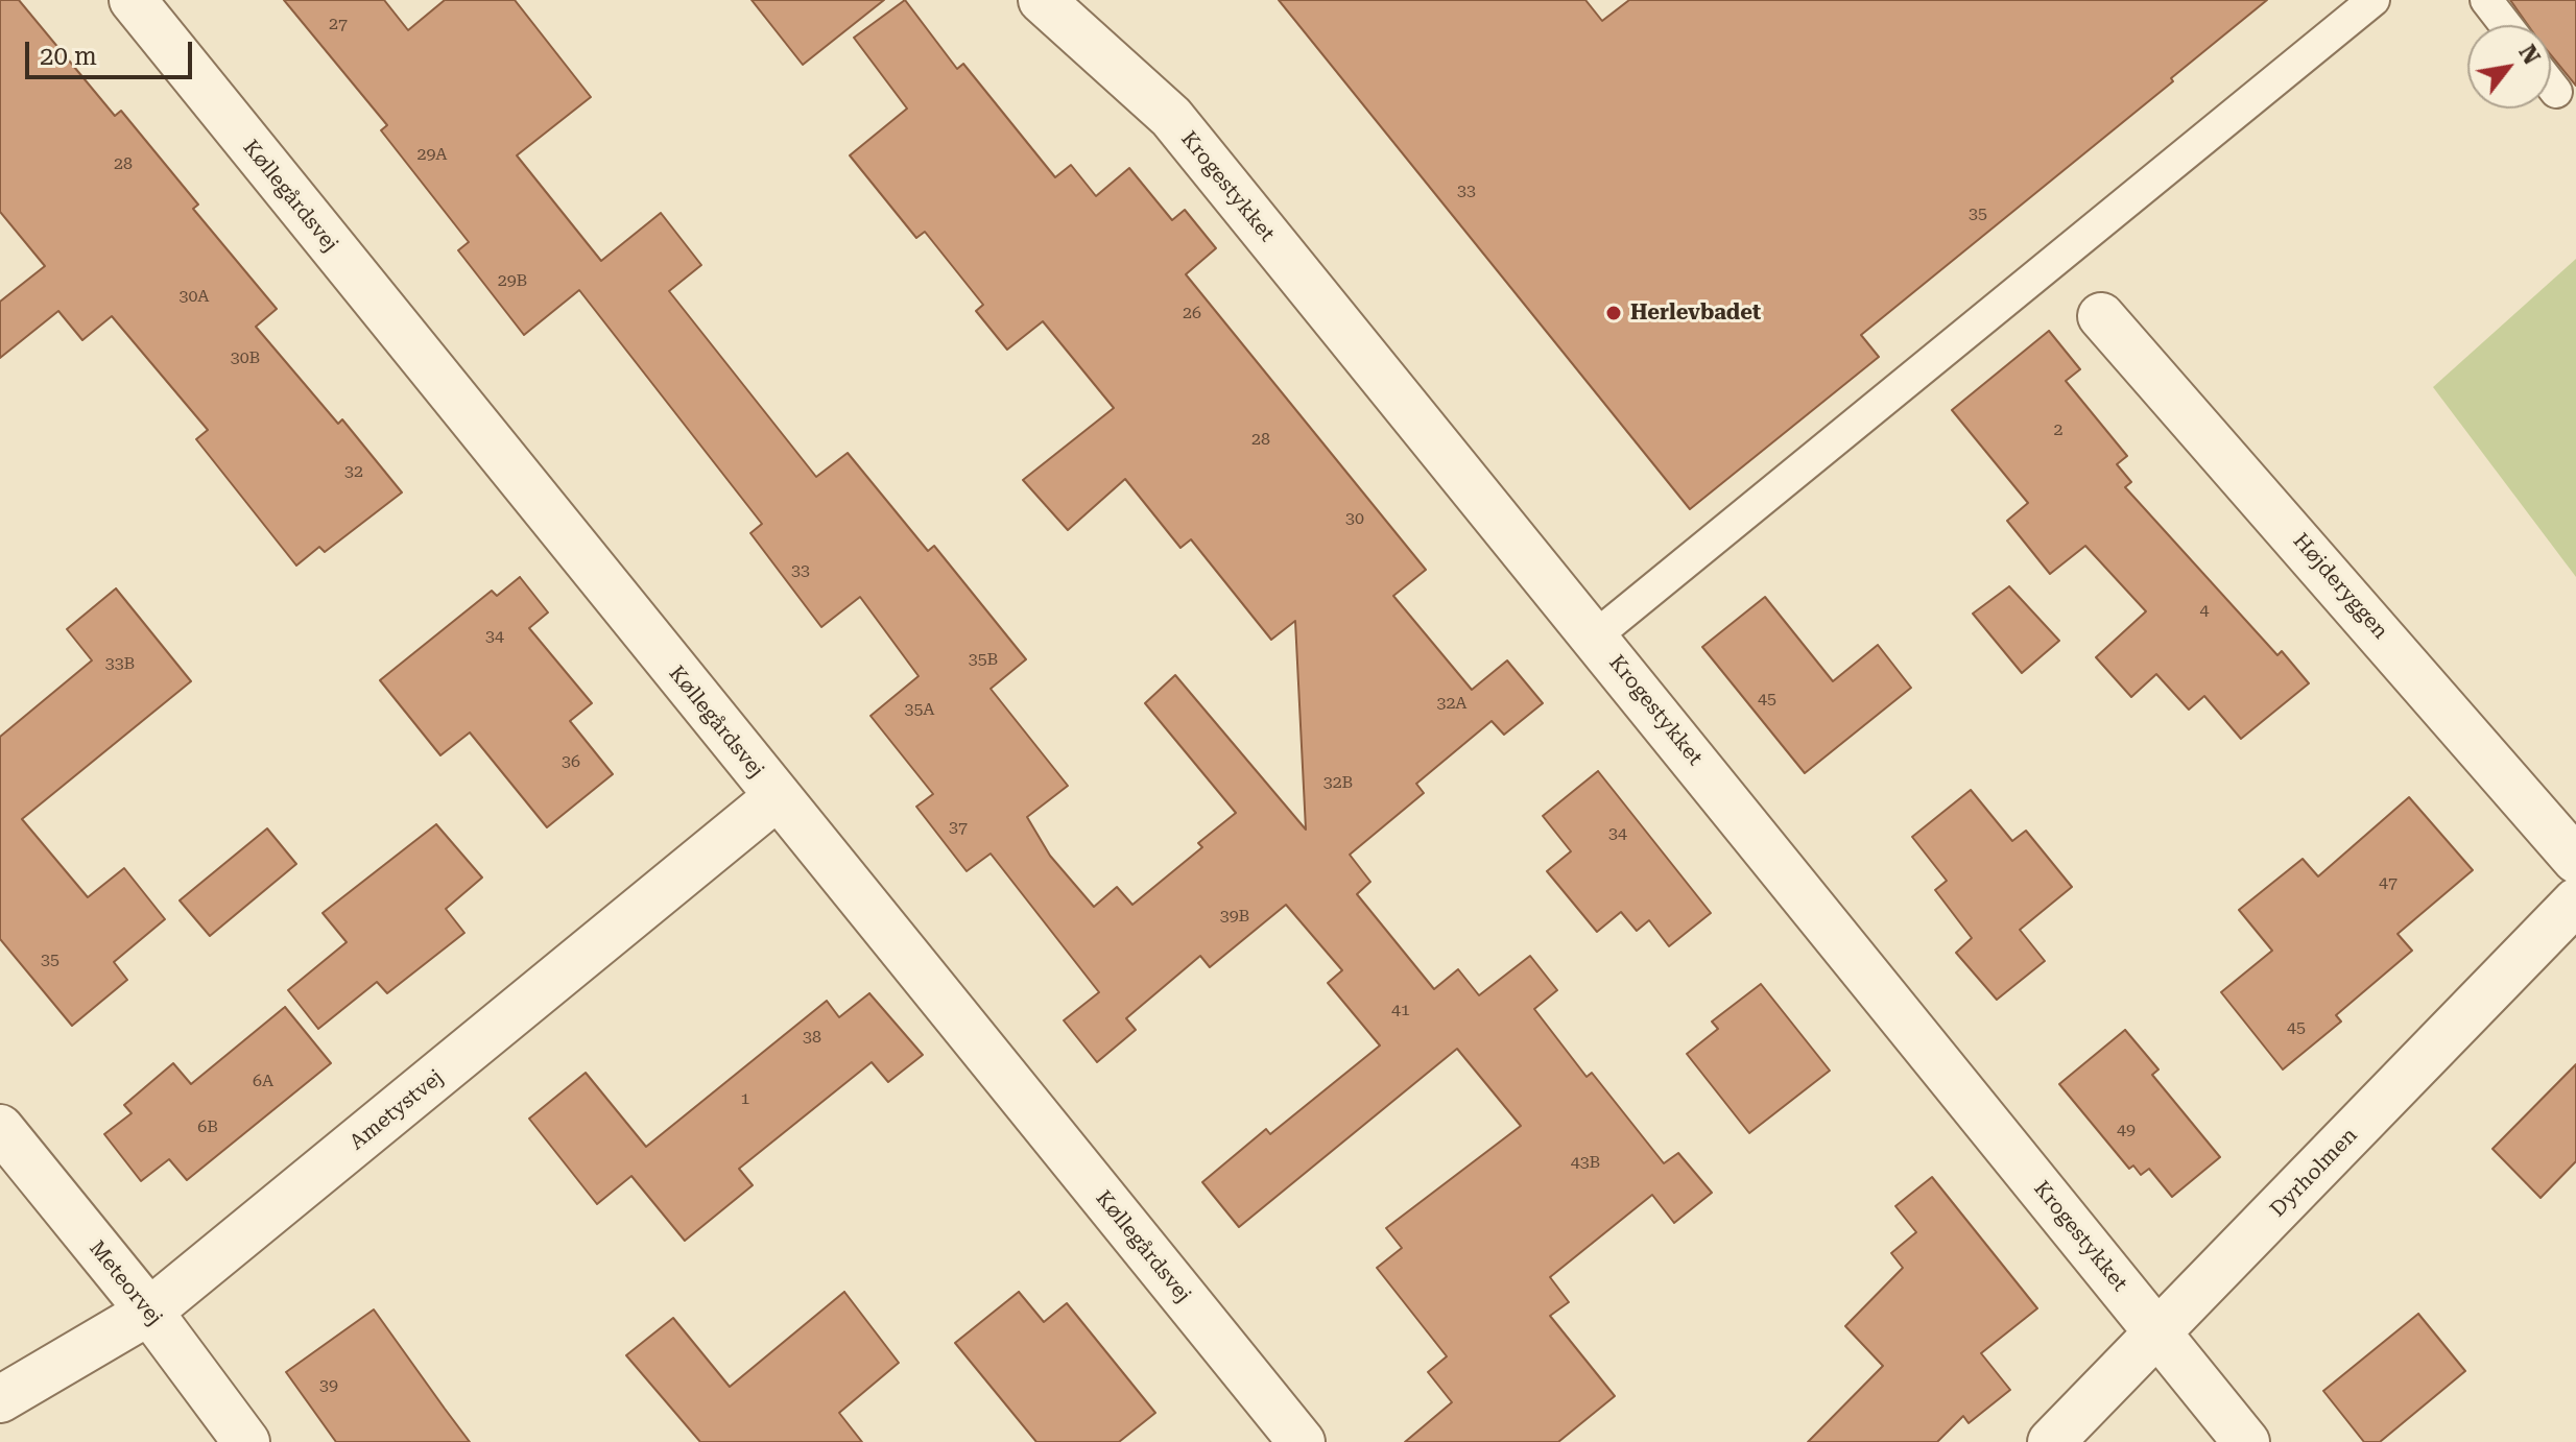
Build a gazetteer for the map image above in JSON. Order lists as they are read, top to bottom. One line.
{"streets":{"street":["Krogestykket","Køllegårdsvej","Højderyggen","Ametystvej","Dyrholmen","Meteorvej"]},"crossings":[["Krogestykket","Dyrholmen"],["Køllegårdsvej","Ametystvej"],["Ametystvej","Meteorvej"]],"places":["Herlevbadet"],"house_numbers":["27","29A","28","33","35","29B","30A","26","30B","2","28","32","30","33","4","34","35B","33B","45","32A","35A","36","32B","37","34","47","39B","35","41","45","38","6A","1","6B","49","43B","39"],"scale_bar":"20 m","north":"top right"}
